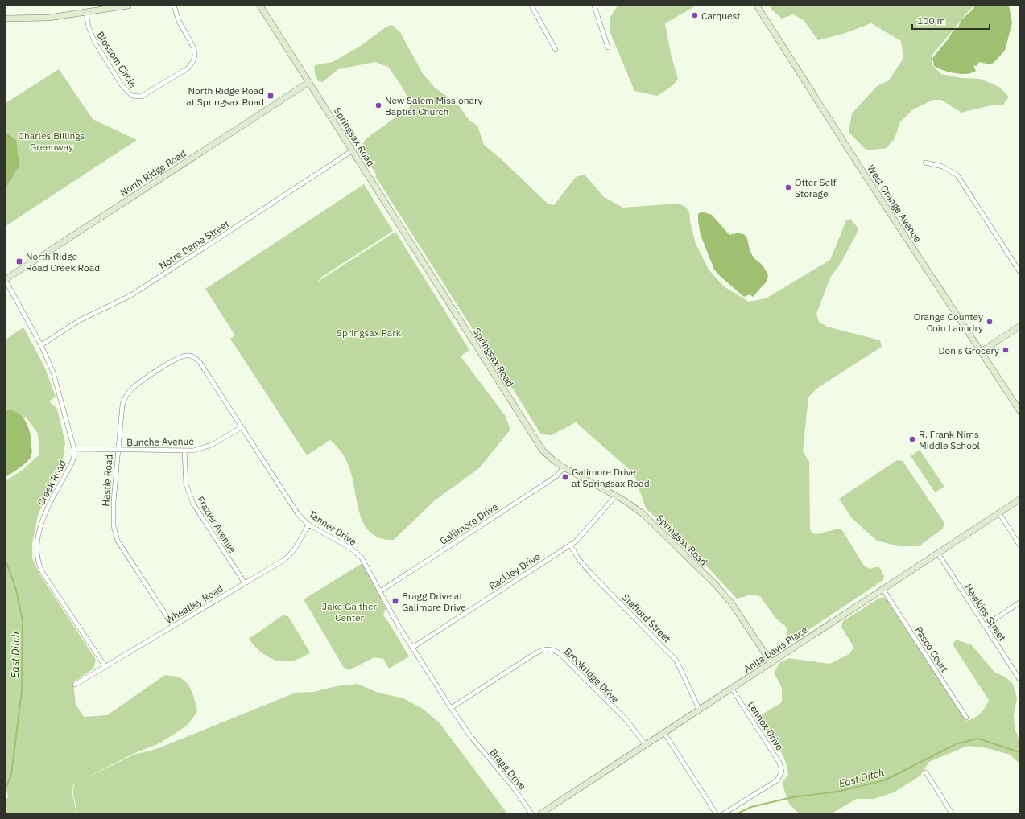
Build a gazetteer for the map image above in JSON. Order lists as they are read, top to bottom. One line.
{"streets":{"street":["Blossom Circle","Springsax Road","North Ridge Road","West Orange Avenue","Notre Dame Street","Bunche Avenue","Hastie Road","Creek Road","Gallimore Drive","Frazier Avenue","Tanner Drive","Rackley Drive","Wheatley Road","Hawkins Street","Stafford Street","Anita Davis Place","Pasco Court","Brookridge Drive","Lennox Drive","Bragg Drive"]},"crossings":[["Springsax Road","North Ridge Road"],["Springsax Road","Notre Dame Street"],["Springsax Road","Gallimore Drive"],["Springsax Road","Rackley Drive"],["Springsax Road","Anita Davis Place"],["North Ridge Road","Creek Road"],["Notre Dame Street","Creek Road"],["Bunche Avenue","Hastie Road"],["Bunche Avenue","Creek Road"],["Bunche Avenue","Frazier Avenue"],["Bunche Avenue","Tanner Drive"],["Hastie Road","Tanner Drive"],["Hastie Road","Wheatley Road"],["Creek Road","Wheatley Road"],["Gallimore Drive","Tanner Drive"],["Frazier Avenue","Wheatley Road"],["Tanner Drive","Rackley Drive"],["Tanner Drive","Wheatley Road"],["Tanner Drive","Brookridge Drive"],["Tanner Drive","Bragg Drive"],["Rackley Drive","Stafford Street"],["Hawkins Street","Anita Davis Place"],["Stafford Street","Anita Davis Place"],["Anita Davis Place","Pasco Court"],["Anita Davis Place","Brookridge Drive"],["Anita Davis Place","Lennox Drive"]],"water":["East Ditch"],"parks":["Charles Billings Greenway","Springsax Park","Jake Gaither Center"],"places":{"other":["Carquest","New Salem Missionary Baptist Church","Otter Self Storage","Orange Countey Coin Laundry","Don's Grocery","R. Frank Nims Middle School"],"transit":["North Ridge Road at Springsax Road","North Ridge Road Creek Road","Galimore Drive at Springsax Road","Bragg Drive at Galimore Drive"]},"scale_bar":"100 m"}
